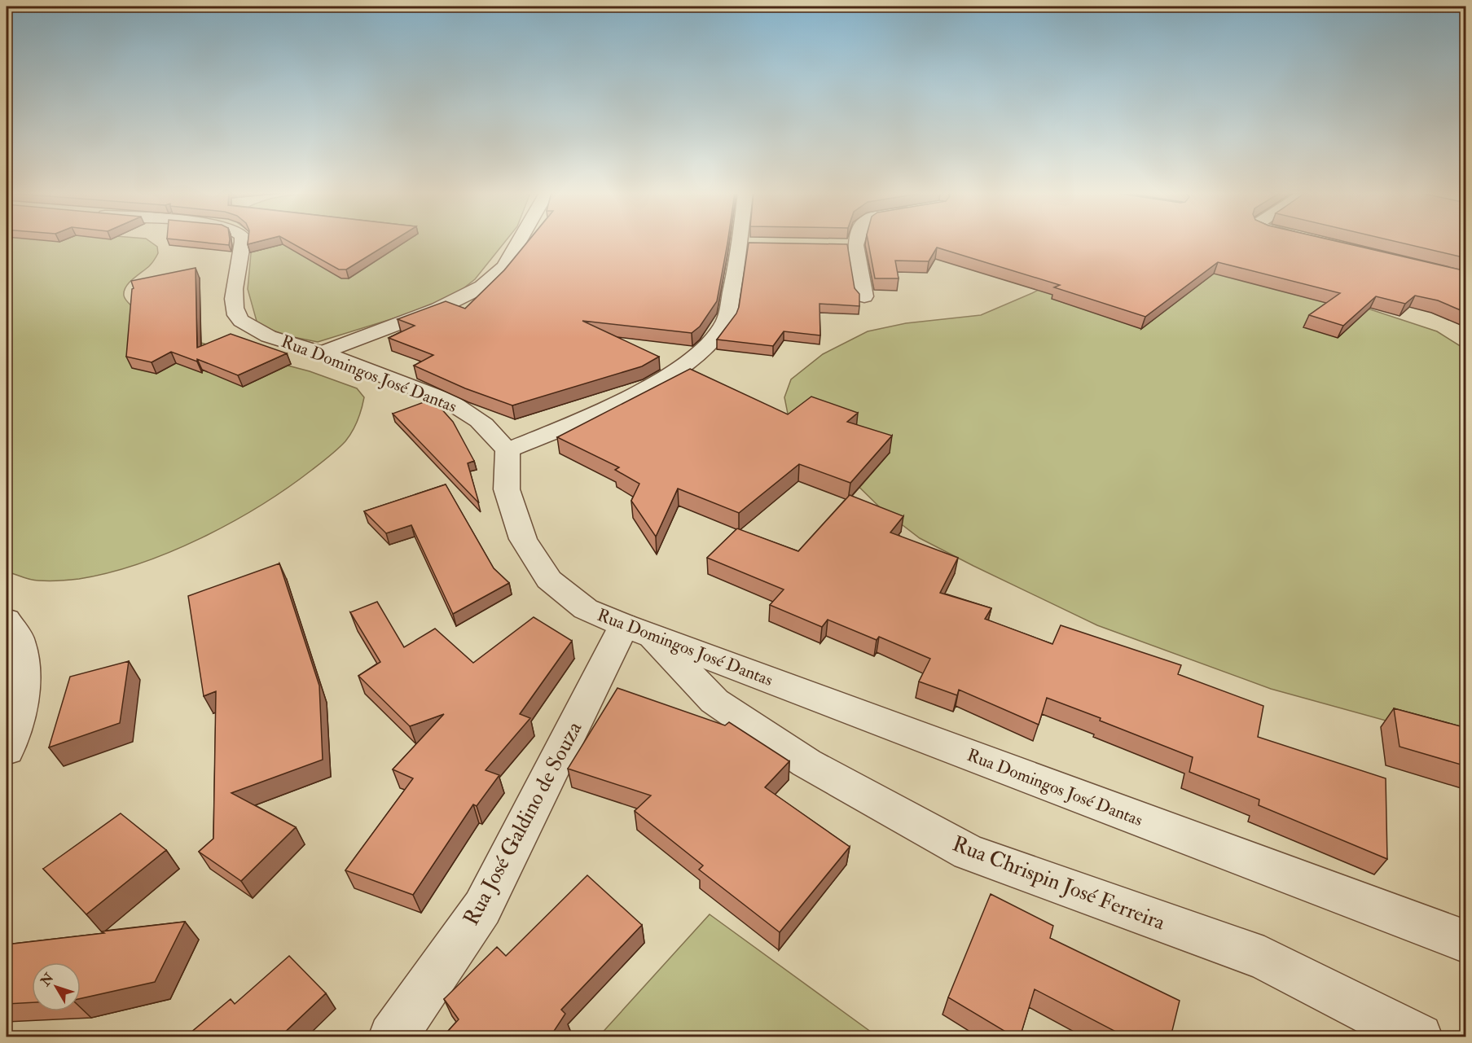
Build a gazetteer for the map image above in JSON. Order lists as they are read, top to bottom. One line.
{"streets":{"street":["Rua Domingos José Dantas","Rua José Galdino de Souza","Rua Chrispin José Ferreira"]},"crossings":[["Rua Domingos José Dantas","Rua José Galdino de Souza"],["Rua Domingos José Dantas","Rua Chrispin José Ferreira"],["Rua José Galdino de Souza","Rua Chrispin José Ferreira"]],"north":"top left"}
